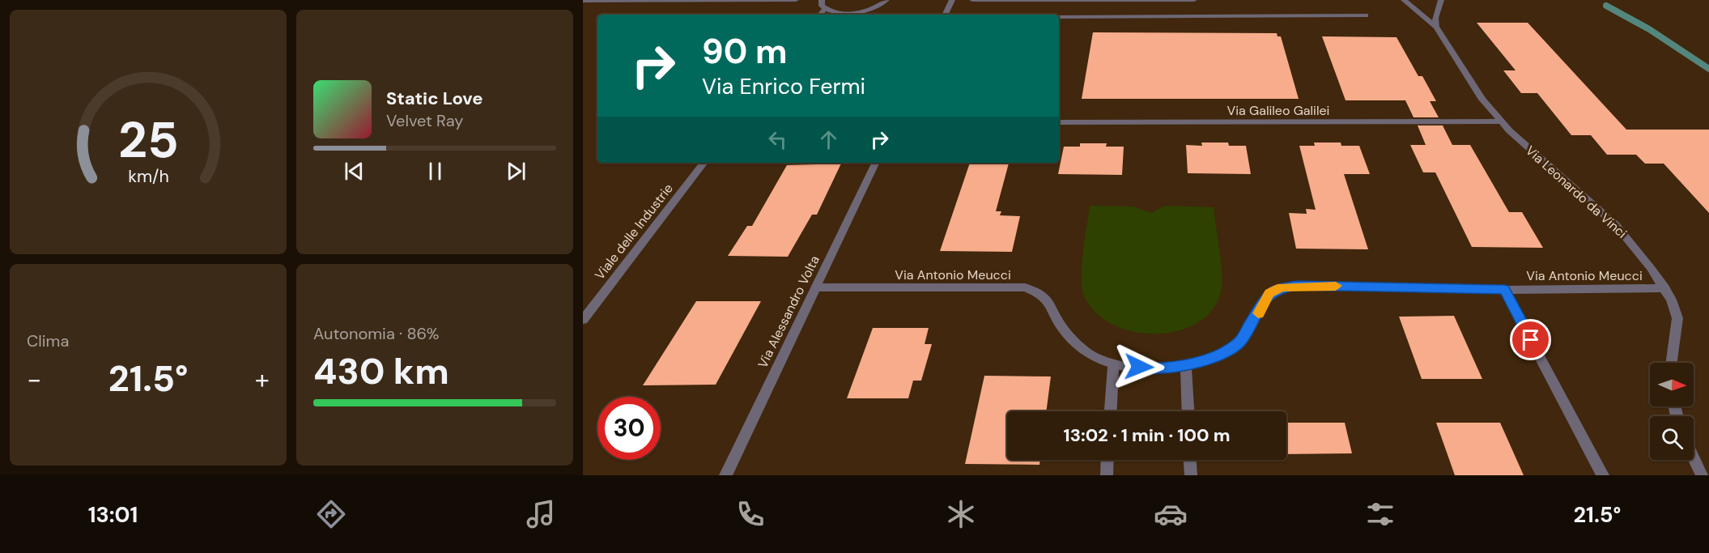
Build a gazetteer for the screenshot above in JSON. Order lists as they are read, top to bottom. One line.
{"streets":{"street":["Via Galileo Galilei","Via Leonardo da Vinci","Viale delle Industrie","Via Antonio Meucci","Via Alessandro Volta"]},"crossings":[["Via Galileo Galilei","Via Leonardo da Vinci"],["Via Leonardo da Vinci","Via Antonio Meucci"],["Via Antonio Meucci","Via Alessandro Volta"]],"north":"right","page":{"turn":["90 m","Via Enrico Fermi"],"song":["Static Love","Velvet Ray"],"tile":["Clima",["Autonomia · 86%","430 km"]],"heat":["−","21.5°","+"],"limit":"30","trip":"13:02 · 1 min · 100 m","tabs":["13:01","21.5°"],"gauge":["25","km/h"]}}
